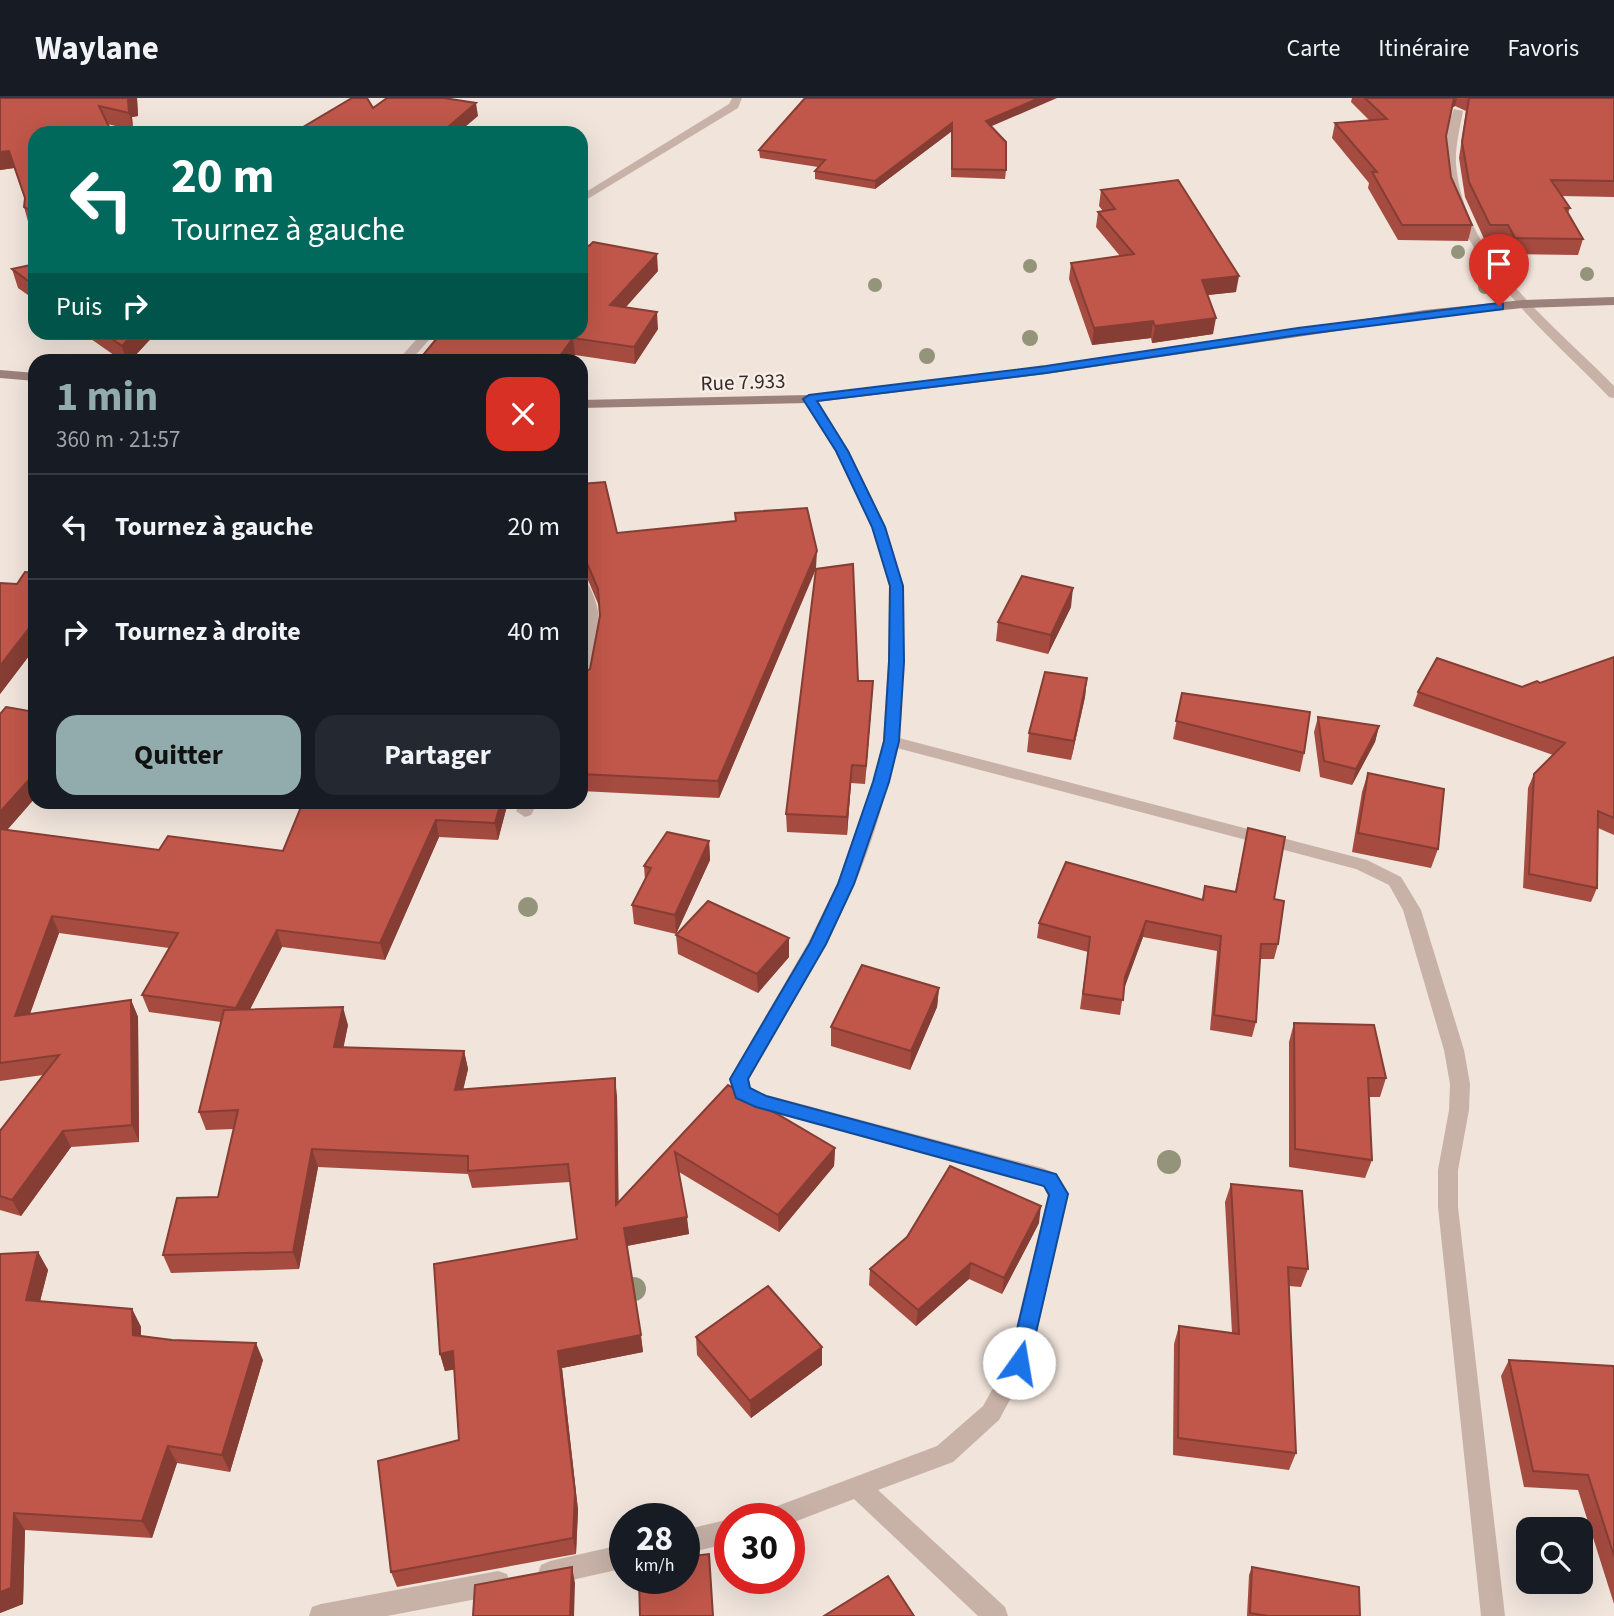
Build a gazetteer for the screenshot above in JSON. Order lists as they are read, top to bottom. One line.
{"streets":{"street":["Rue 7.933"]},"page":{"header":"Waylane","nav":["Carte","Itinéraire","Favoris"],"turn":["20 m","Tournez à gauche"],"then":"Puis","heading":["1 min","360 m · 21:57"],"list":[{"name":"Tournez à gauche","value":"20 m"},{"name":"Tournez à droite","value":"40 m"}],"buttons":["Quitter","Partager"],"speed":"28 km/h","limit":"30"}}
